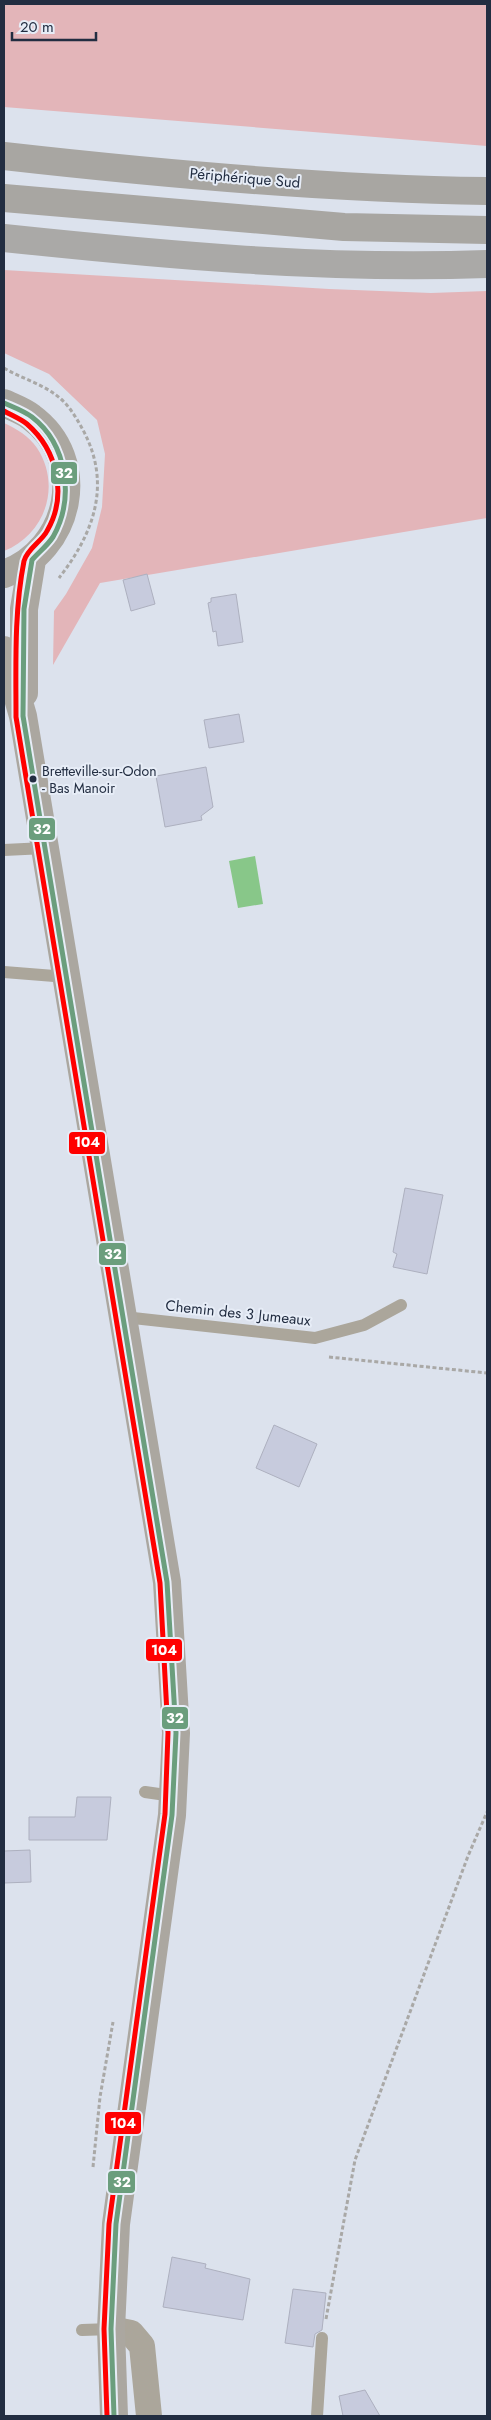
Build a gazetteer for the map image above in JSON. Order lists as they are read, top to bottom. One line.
{"streets":{"highway":["Périphérique Sud"],"lane":["Chemin des 3 Jumeaux"]},"places":["Bretteville-sur-Odon - Bas Manoir"],"lines":["transit line 32","transit line 104"],"scale_bar":"20 m"}
